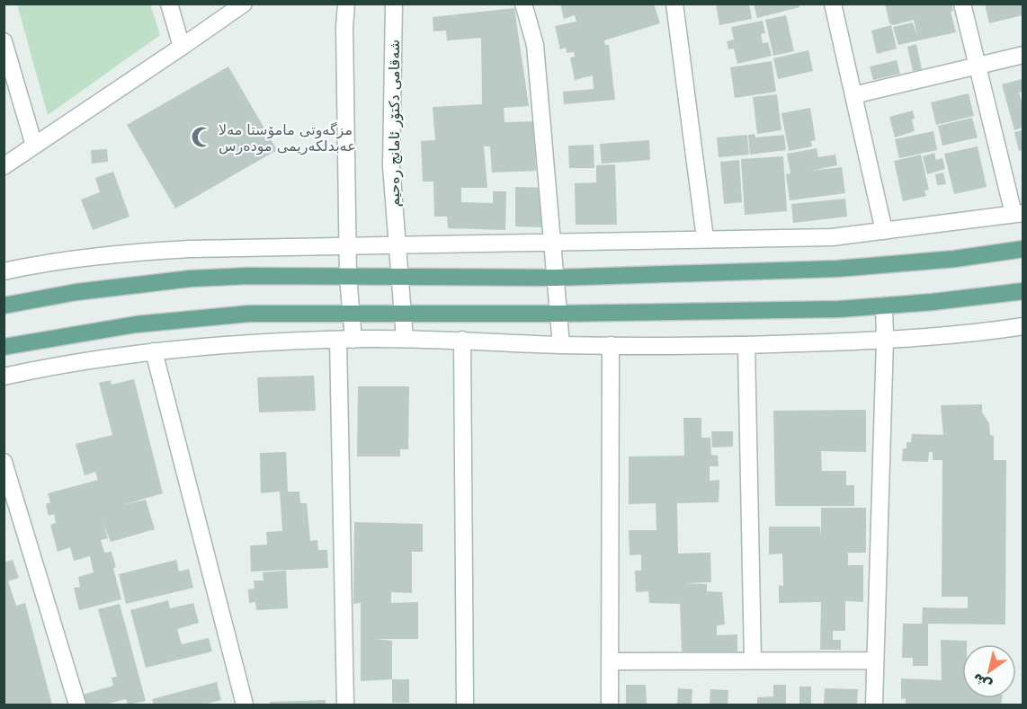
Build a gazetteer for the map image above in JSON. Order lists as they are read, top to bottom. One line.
{"streets":{"street":["شەقامی دکتۆر ئامانج رەحیم"]},"places":{"mosque":["مزگەوتی مامۆستا مەلا عەبدلکەریمی مودەرس"]},"north":"bottom left"}
